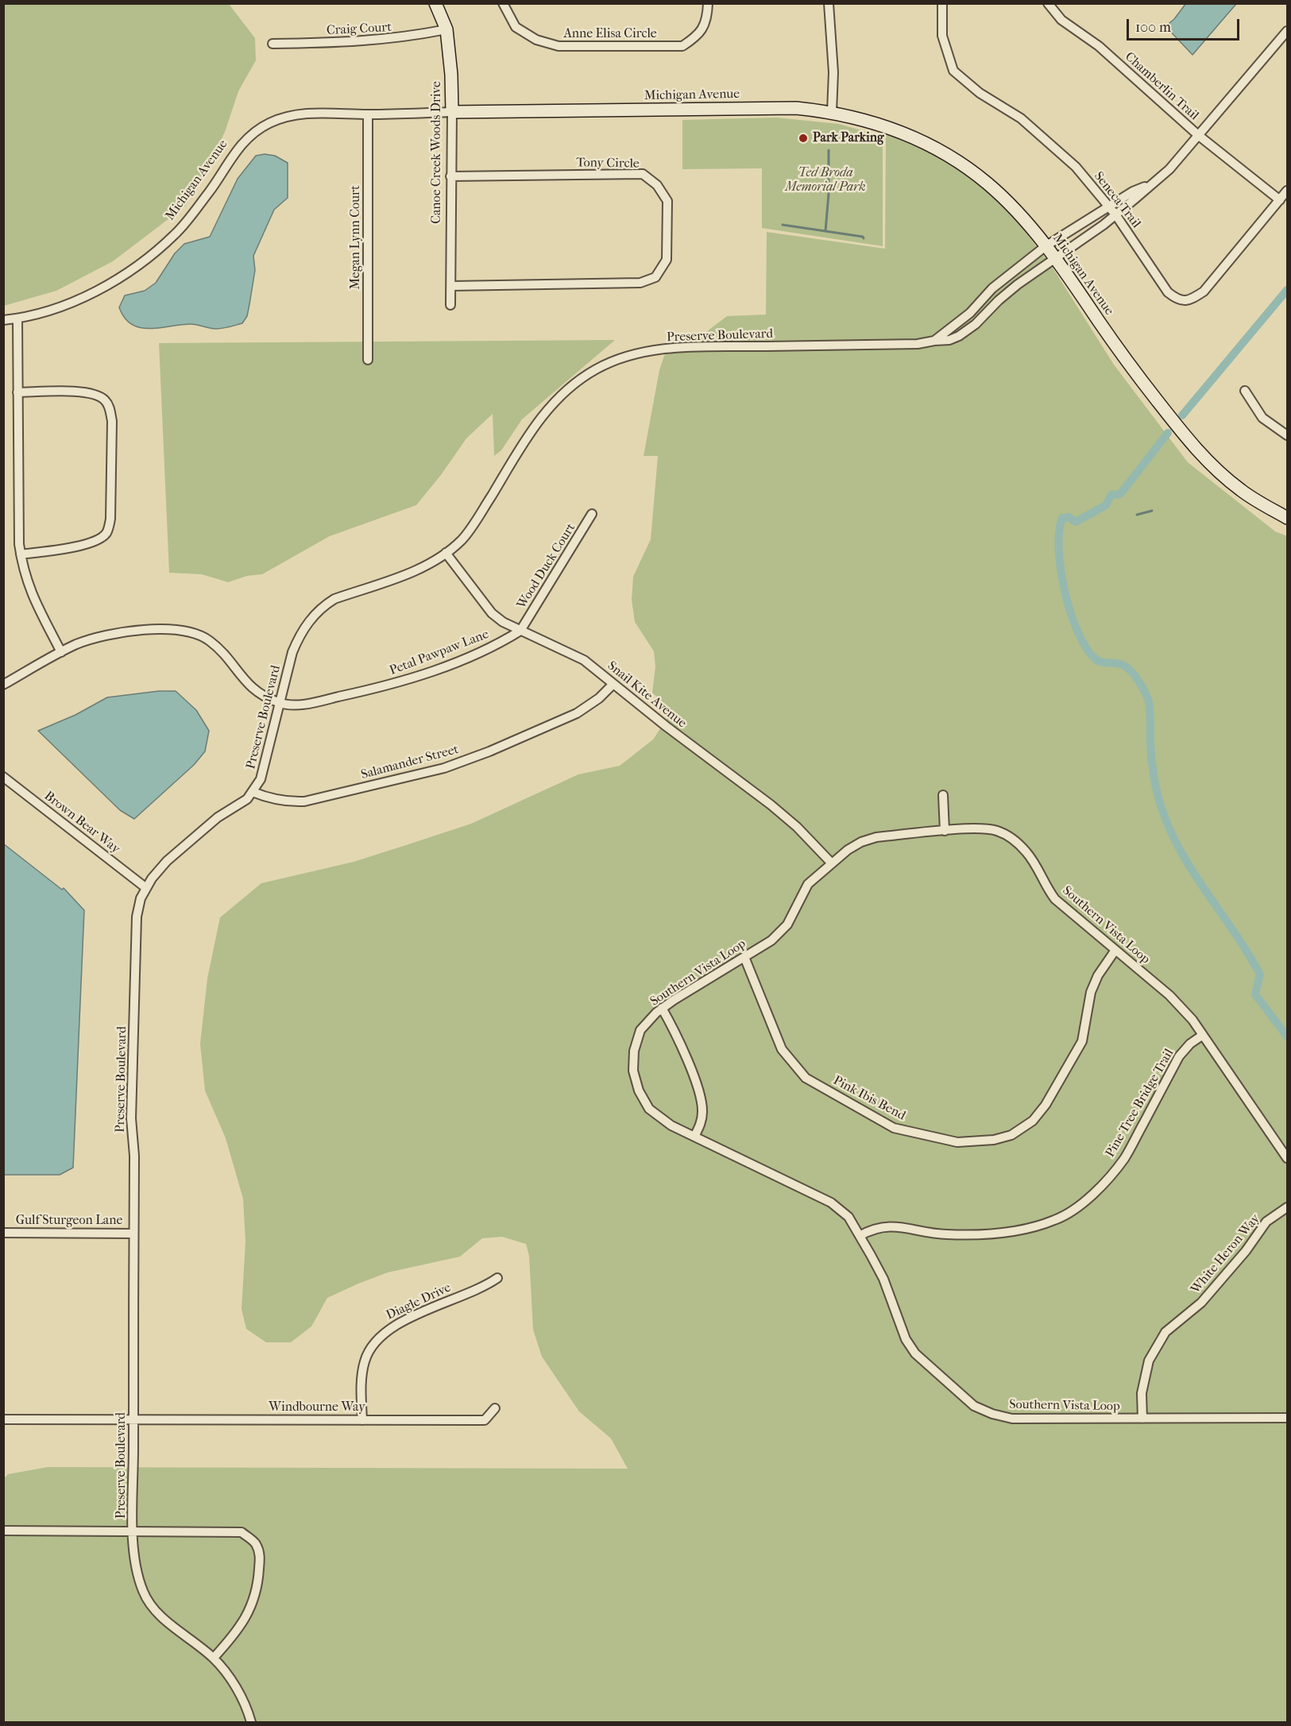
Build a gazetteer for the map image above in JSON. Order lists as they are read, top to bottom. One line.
{"streets":{"street":["Craig Court","Anne Elisa Circle","Chamberlin Trail","Michigan Avenue","Canoe Creek Woods Drive","Tony Circle","Seneca Trail","Megan Lynn Court","Preserve Boulevard","Wood Duck Court","Petal Pawpaw Lane","Snail Kite Avenue","Salamander Street","Brown Bear Way","Southern Vista Loop","Pink Ibis Bend","Pine Tree Bridge Trail","Gulf Sturgeon Lane","White Heron Way","Diagle Drive","Windbourne Way"]},"crossings":[["Craig Court","Canoe Creek Woods Drive"],["Michigan Avenue","Canoe Creek Woods Drive"],["Michigan Avenue","Megan Lynn Court"],["Michigan Avenue","Preserve Boulevard"],["Canoe Creek Woods Drive","Tony Circle"],["Seneca Trail","Preserve Boulevard"],["Preserve Boulevard","Petal Pawpaw Lane"],["Preserve Boulevard","Snail Kite Avenue"],["Preserve Boulevard","Salamander Street"],["Preserve Boulevard","Brown Bear Way"],["Preserve Boulevard","Gulf Sturgeon Lane"],["Preserve Boulevard","Windbourne Way"],["Wood Duck Court","Petal Pawpaw Lane"],["Wood Duck Court","Snail Kite Avenue"],["Petal Pawpaw Lane","Snail Kite Avenue"],["Snail Kite Avenue","Salamander Street"],["Snail Kite Avenue","Southern Vista Loop"],["Southern Vista Loop","Pink Ibis Bend"],["Southern Vista Loop","Pine Tree Bridge Trail"],["Southern Vista Loop","White Heron Way"],["Diagle Drive","Windbourne Way"]],"parks":["Ted Broda Memorial Park"],"places":["Park Parking"],"scale_bar":"100 m"}
